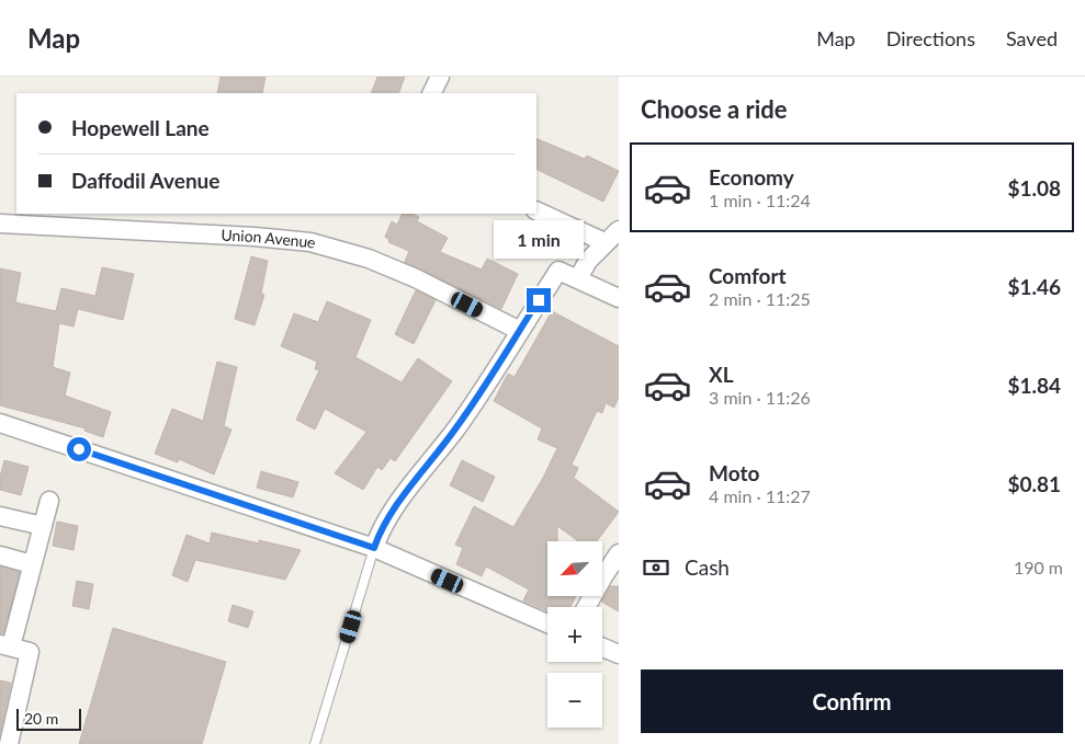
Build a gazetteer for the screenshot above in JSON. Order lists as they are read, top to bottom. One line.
{"streets":{"street":["Union Avenue"]},"scale_bar":"20 m","north":"bottom left","page":{"header":"Map","nav":["Map","Directions","Saved"],"heading":"Choose a ride","banner":["Hopewell Lane","Daffodil Avenue"],"list":[{"name":"Economy","note":"1 min · 11:24","value":"$1.08"},{"name":"Comfort","note":"2 min · 11:25","value":"$1.46"},{"name":"XL","note":"3 min · 11:26","value":"$1.84"},{"name":"Moto","note":"4 min · 11:27","value":"$0.81"}],"bubble":"1 min","pay":["Cash","190 m"],"map_buttons":["+","−"],"buttons":"Confirm","scale":"20 m"}}
